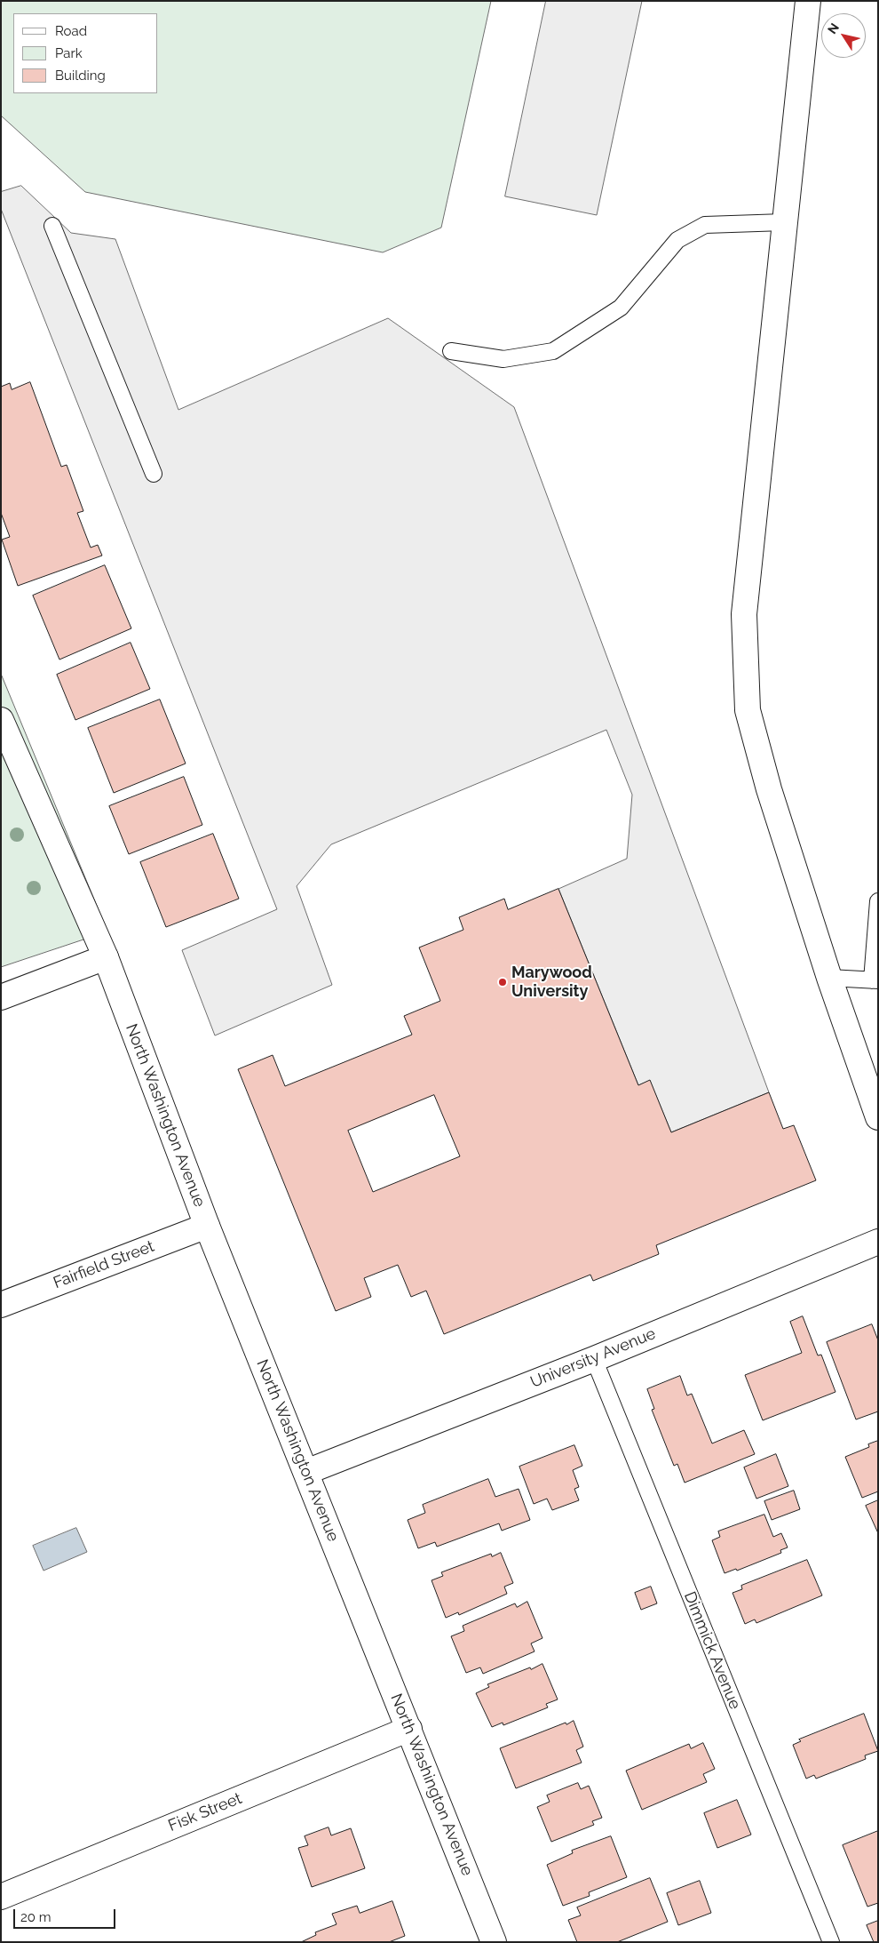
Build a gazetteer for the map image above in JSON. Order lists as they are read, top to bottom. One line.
{"streets":{"street":["North Washington Avenue","Fairfield Street","University Avenue","Fisk Street"],"lane":["Dimmick Avenue"]},"crossings":[["North Washington Avenue","Fairfield Street"],["North Washington Avenue","University Avenue"],["North Washington Avenue","Fisk Street"],["University Avenue","Dimmick Avenue"]],"places":["Marywood University"],"legend":["Road","Park","Building"],"scale_bar":"20 m","north":"top left"}
